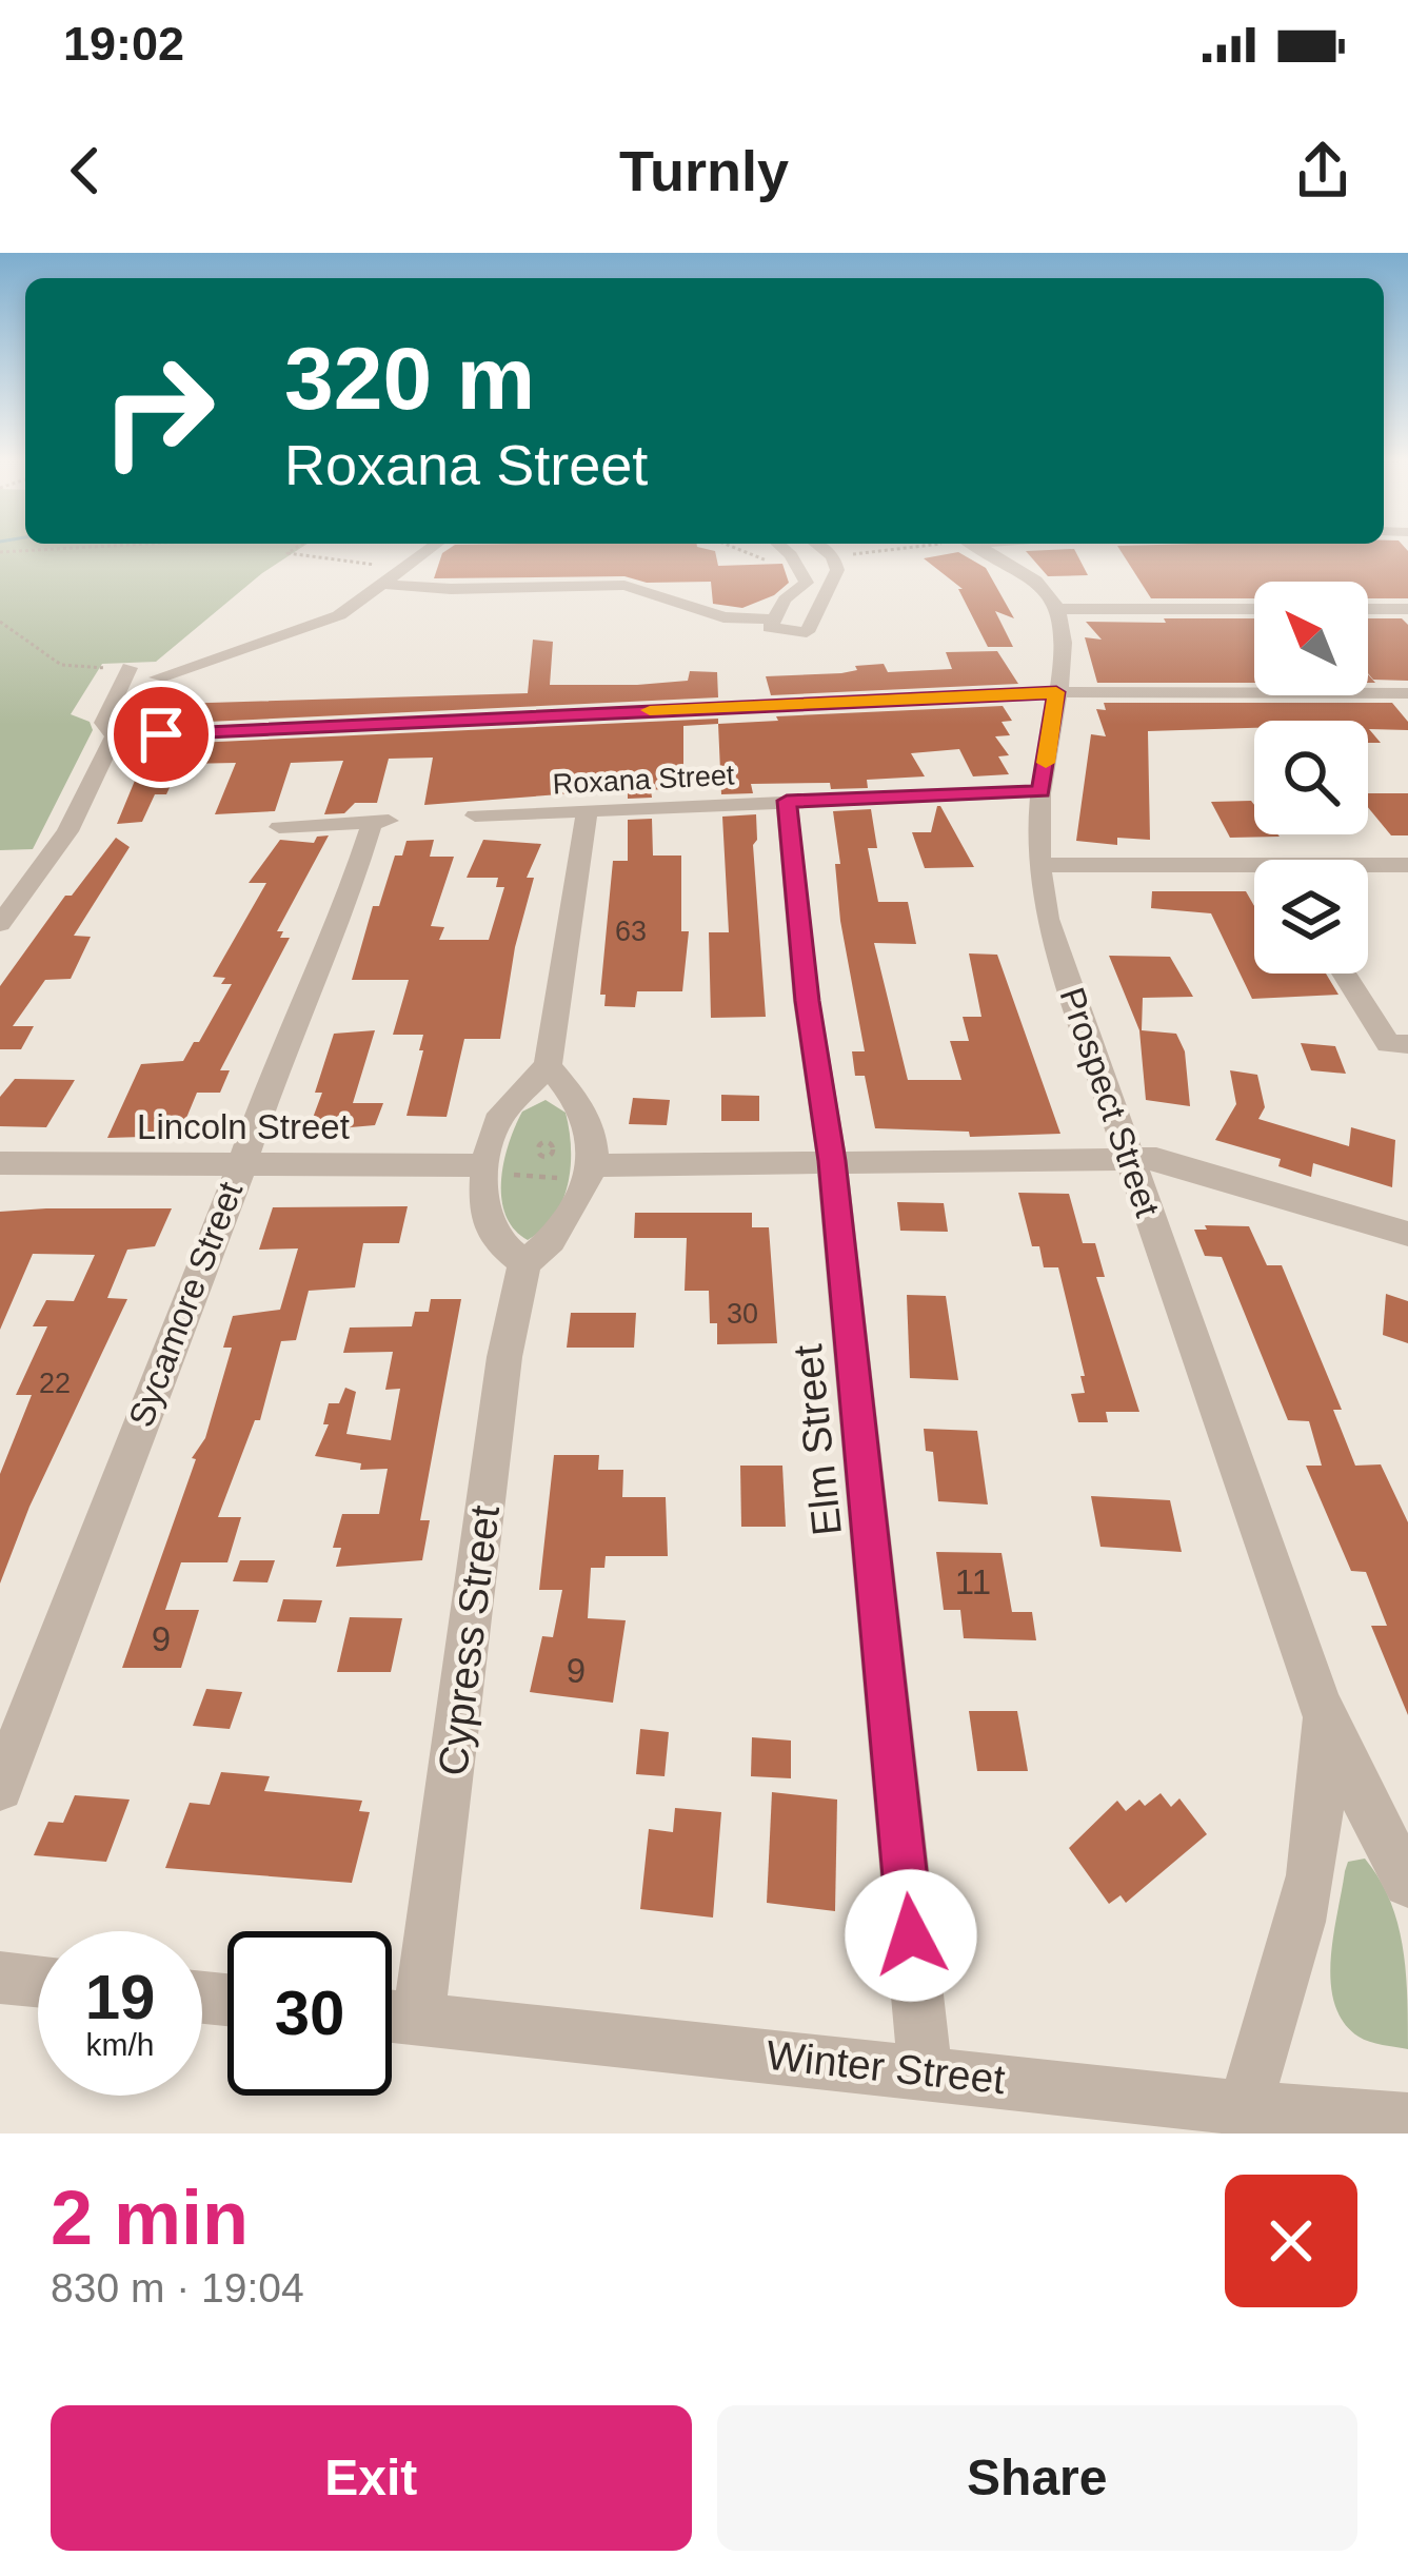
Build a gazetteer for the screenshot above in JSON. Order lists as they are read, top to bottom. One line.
{"streets":{"street":["Roxana Street","Prospect Street","Lincoln Street","Sycamore Street","Elm Street","Cypress Street","Winter Street"]},"crossings":[["Roxana Street","Prospect Street"],["Roxana Street","Elm Street"],["Prospect Street","Winter Street"],["Lincoln Street","Sycamore Street"],["Elm Street","Winter Street"],["Cypress Street","Winter Street"]],"house_numbers":["63","30","22","11","9","9"],"north":"top left","page":{"status":"19:02","header":"Turnly","turn":["320 m","Roxana Street"],"speed":"19 km/h","limit":"30","heading":["2 min","830 m · 19:04"],"buttons":["Exit","Share"]}}
